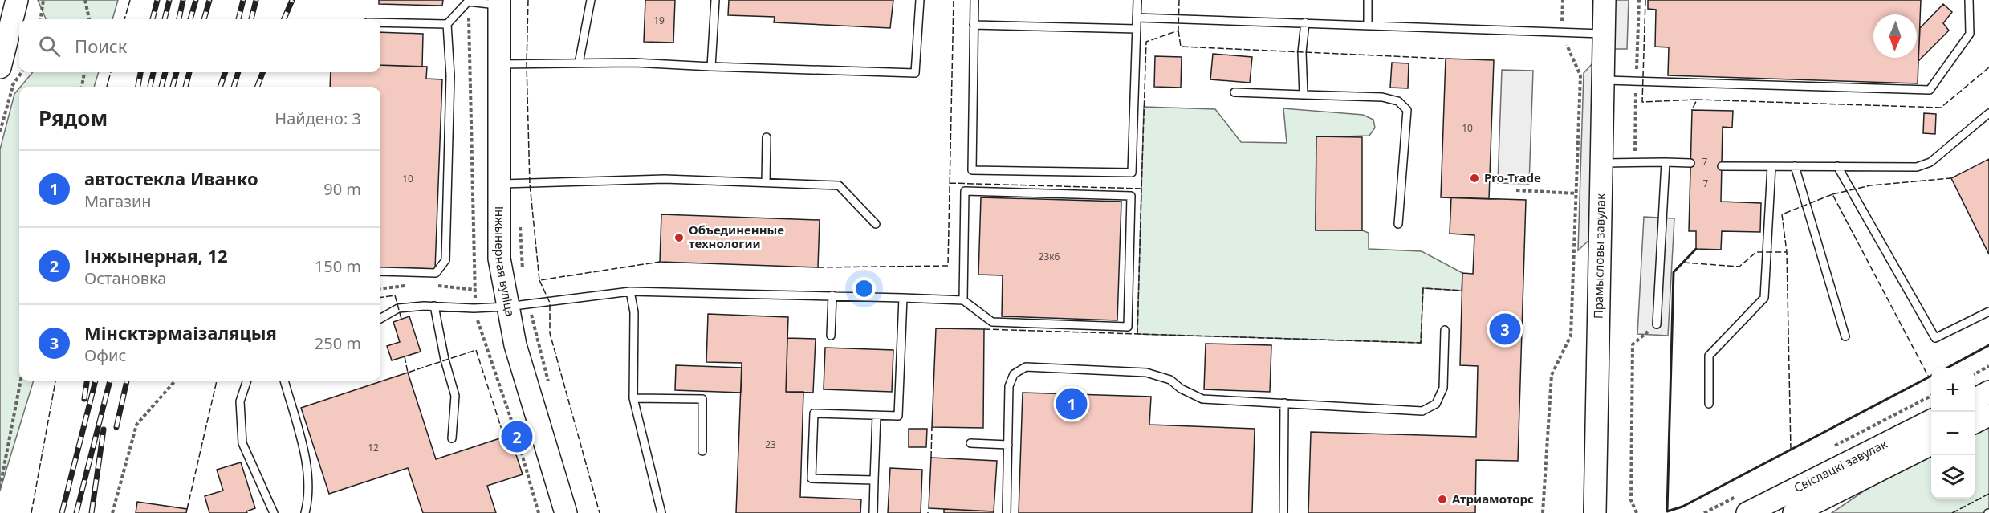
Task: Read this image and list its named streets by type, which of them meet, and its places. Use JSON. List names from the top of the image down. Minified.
{"streets":{"street":["Прамысловы завулак","Інжынерная вуліца","Свіслацкі завулак"]},"places":["Pro-Trade","Объединенные технологии","Атриамоторс"],"house_numbers":["19","10","7","10","7","23к6","23","12"],"north":"bottom","page":{"search":"Поиск","heading":["Рядом","Найдено: 3"],"list":[{"mark":"1","name":"автостекла Иванко","note":"Магазин","value":"90 m"},{"mark":"2","name":"Інжынерная, 12","note":"Остановка","value":"150 m"},{"mark":"3","name":"Мінсктэрмаізаляцыя","note":"Офис","value":"250 m"}],"pins":["3","1","2"],"map_buttons":["+","−"]}}
